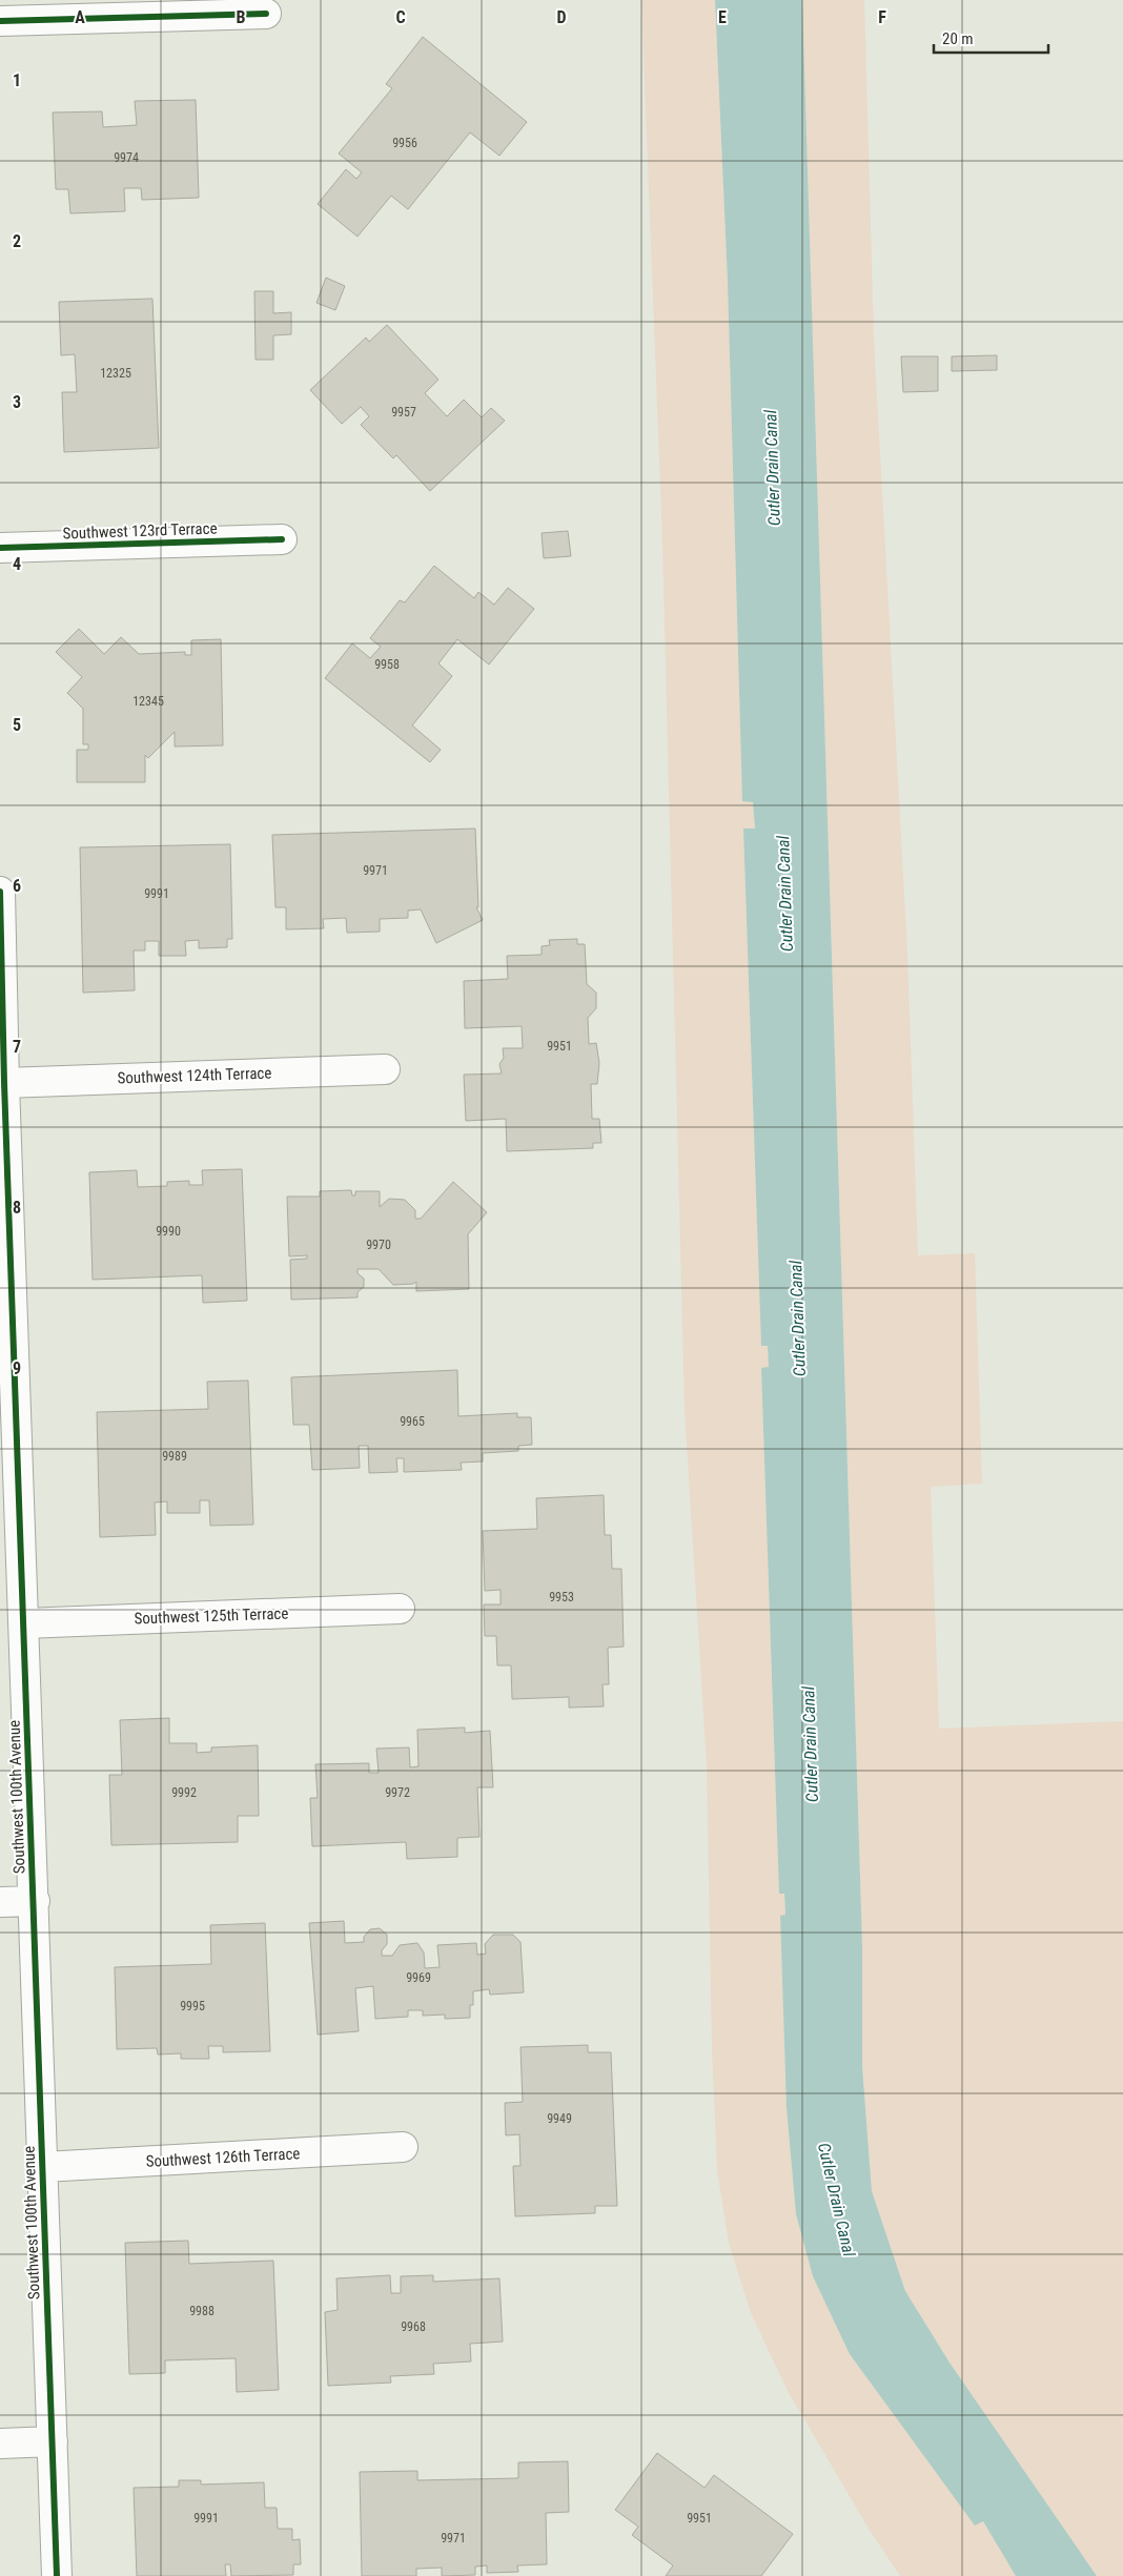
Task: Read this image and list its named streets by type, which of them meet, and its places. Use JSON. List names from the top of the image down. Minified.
{"streets":{"street":["Southwest 123rd Terrace","Southwest 124th Terrace","Southwest 125th Terrace","Southwest 100th Avenue","Southwest 126th Terrace"]},"crossings":[["Southwest 124th Terrace","Southwest 100th Avenue"],["Southwest 125th Terrace","Southwest 100th Avenue"],["Southwest 100th Avenue","Southwest 126th Terrace"]],"water":["Cutler Drain Canal"],"house_numbers":["9956","9974","12325","9957","9958","12345","9971","9991","9951","9990","9970","9965","9989","9953","9992","9972","9969","9995","9949","9988","9968","9991","9951","9971"],"scale_bar":"20 m","grid":{"columns":["A","B","C","D","E","F"],"rows":["1","2","3","4","5","6","7","8","9"]}}
